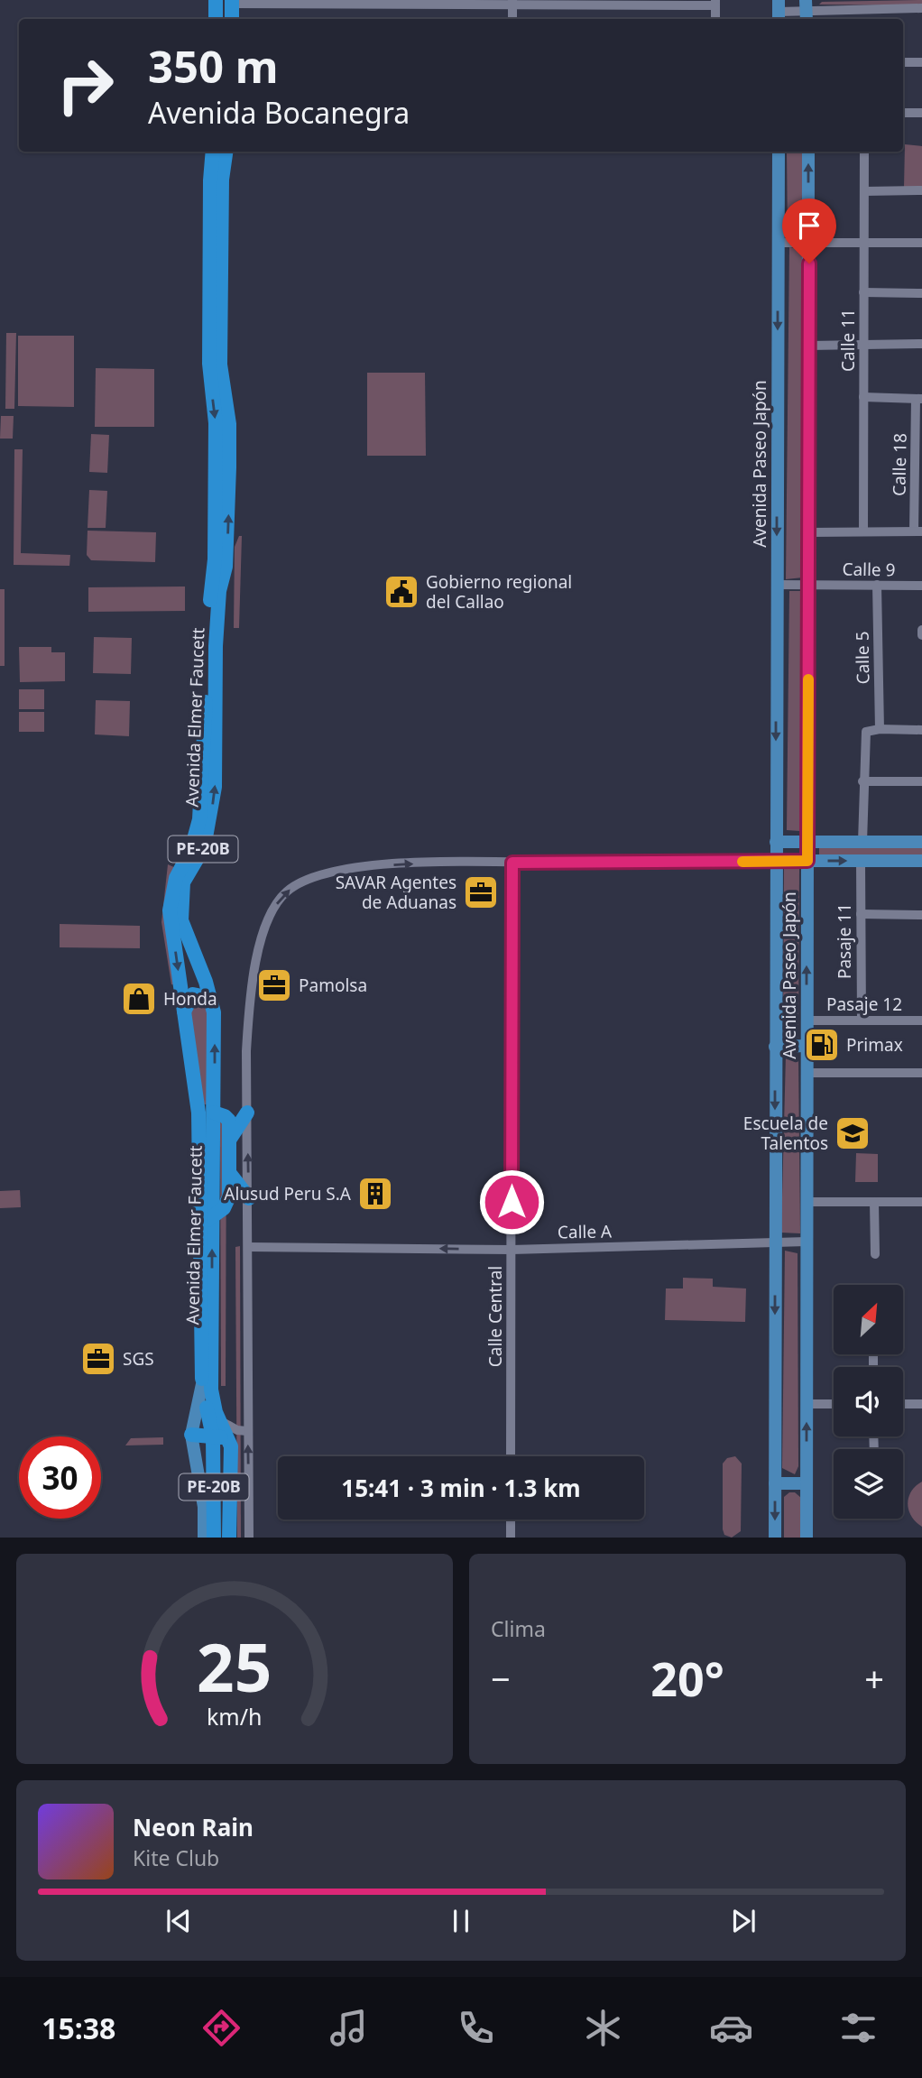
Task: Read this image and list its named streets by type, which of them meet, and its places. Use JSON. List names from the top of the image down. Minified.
{"streets":{"highway":["Avenida Elmer Faucett","PE-20B"],"main road":["Avenida Paseo Japón"],"street":["Calle 11","Calle 18","Calle 9","Calle 5","Pasaje 11","Pasaje 12","Calle A","Calle Central"]},"crossings":[["Avenida Paseo Japón","Calle 9"],["Avenida Paseo Japón","Pasaje 12"],["Avenida Paseo Japón","Calle A"],["Calle 9","Calle 5"],["Pasaje 11","Pasaje 12"],["Calle A","Calle Central"]],"one_way":["Calle A"],"places":{"public building":["Gobierno regional del Callao"],"office":["SAVAR Agentes de Aduanas","Pamolsa","SGS"],"shop":["Honda"],"fuel station":["Primax"],"school or university":["Escuela de Talentos"],"building":["Alusud Peru S.A"]},"north":"top right","page":{"turn":["350 m","Avenida Bocanegra"],"limit":"30","trip":"15:41 · 3 min · 1.3 km","tile":"Clima","heat":["−","20°","+"],"song":["Neon Rain","Kite Club"],"tabs":"15:38","gauge":["25","km/h"]}}
